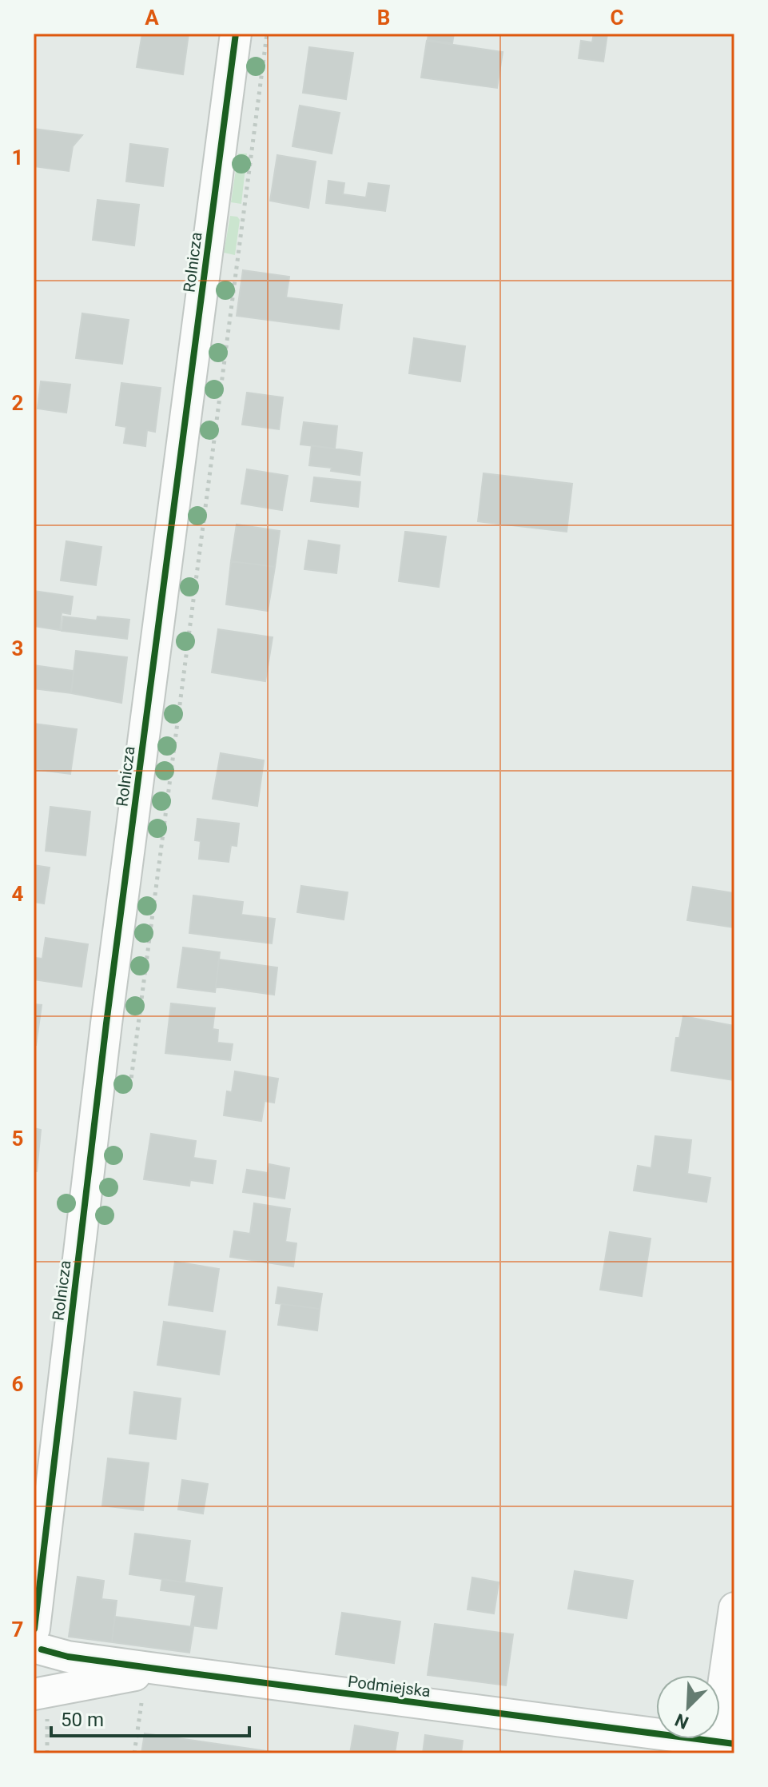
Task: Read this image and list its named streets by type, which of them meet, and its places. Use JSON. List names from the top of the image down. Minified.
{"streets":{"street":["Rolnicza","Podmiejska"]},"crossings":[["Rolnicza","Podmiejska"]],"scale_bar":"50 m","north":"bottom left","grid":{"columns":["A","B","C"],"rows":["1","2","3","4","5","6","7"]}}
